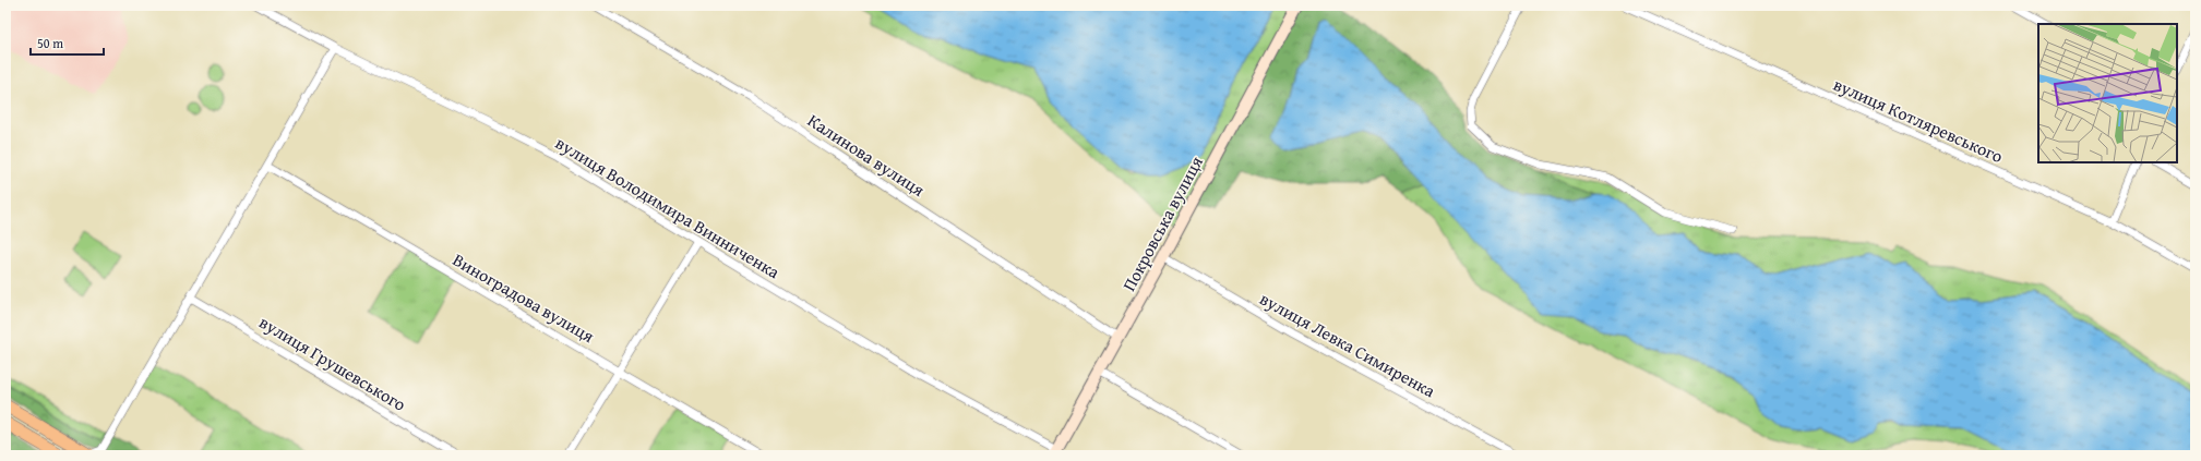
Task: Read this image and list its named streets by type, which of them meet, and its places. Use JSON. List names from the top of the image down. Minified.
{"streets":{"street":["вулиця Котляревського","Калинова вулиця","вулиця Володимира Винниченка","Покровська вулиця","Виноградова вулиця","вулиця Левка Симиренка","вулиця Грушевського"]},"crossings":[["Калинова вулиця","Покровська вулиця"],["вулиця Володимира Винниченка","Покровська вулиця"],["Покровська вулиця","вулиця Левка Симиренка"]],"scale_bar":"50 m"}
